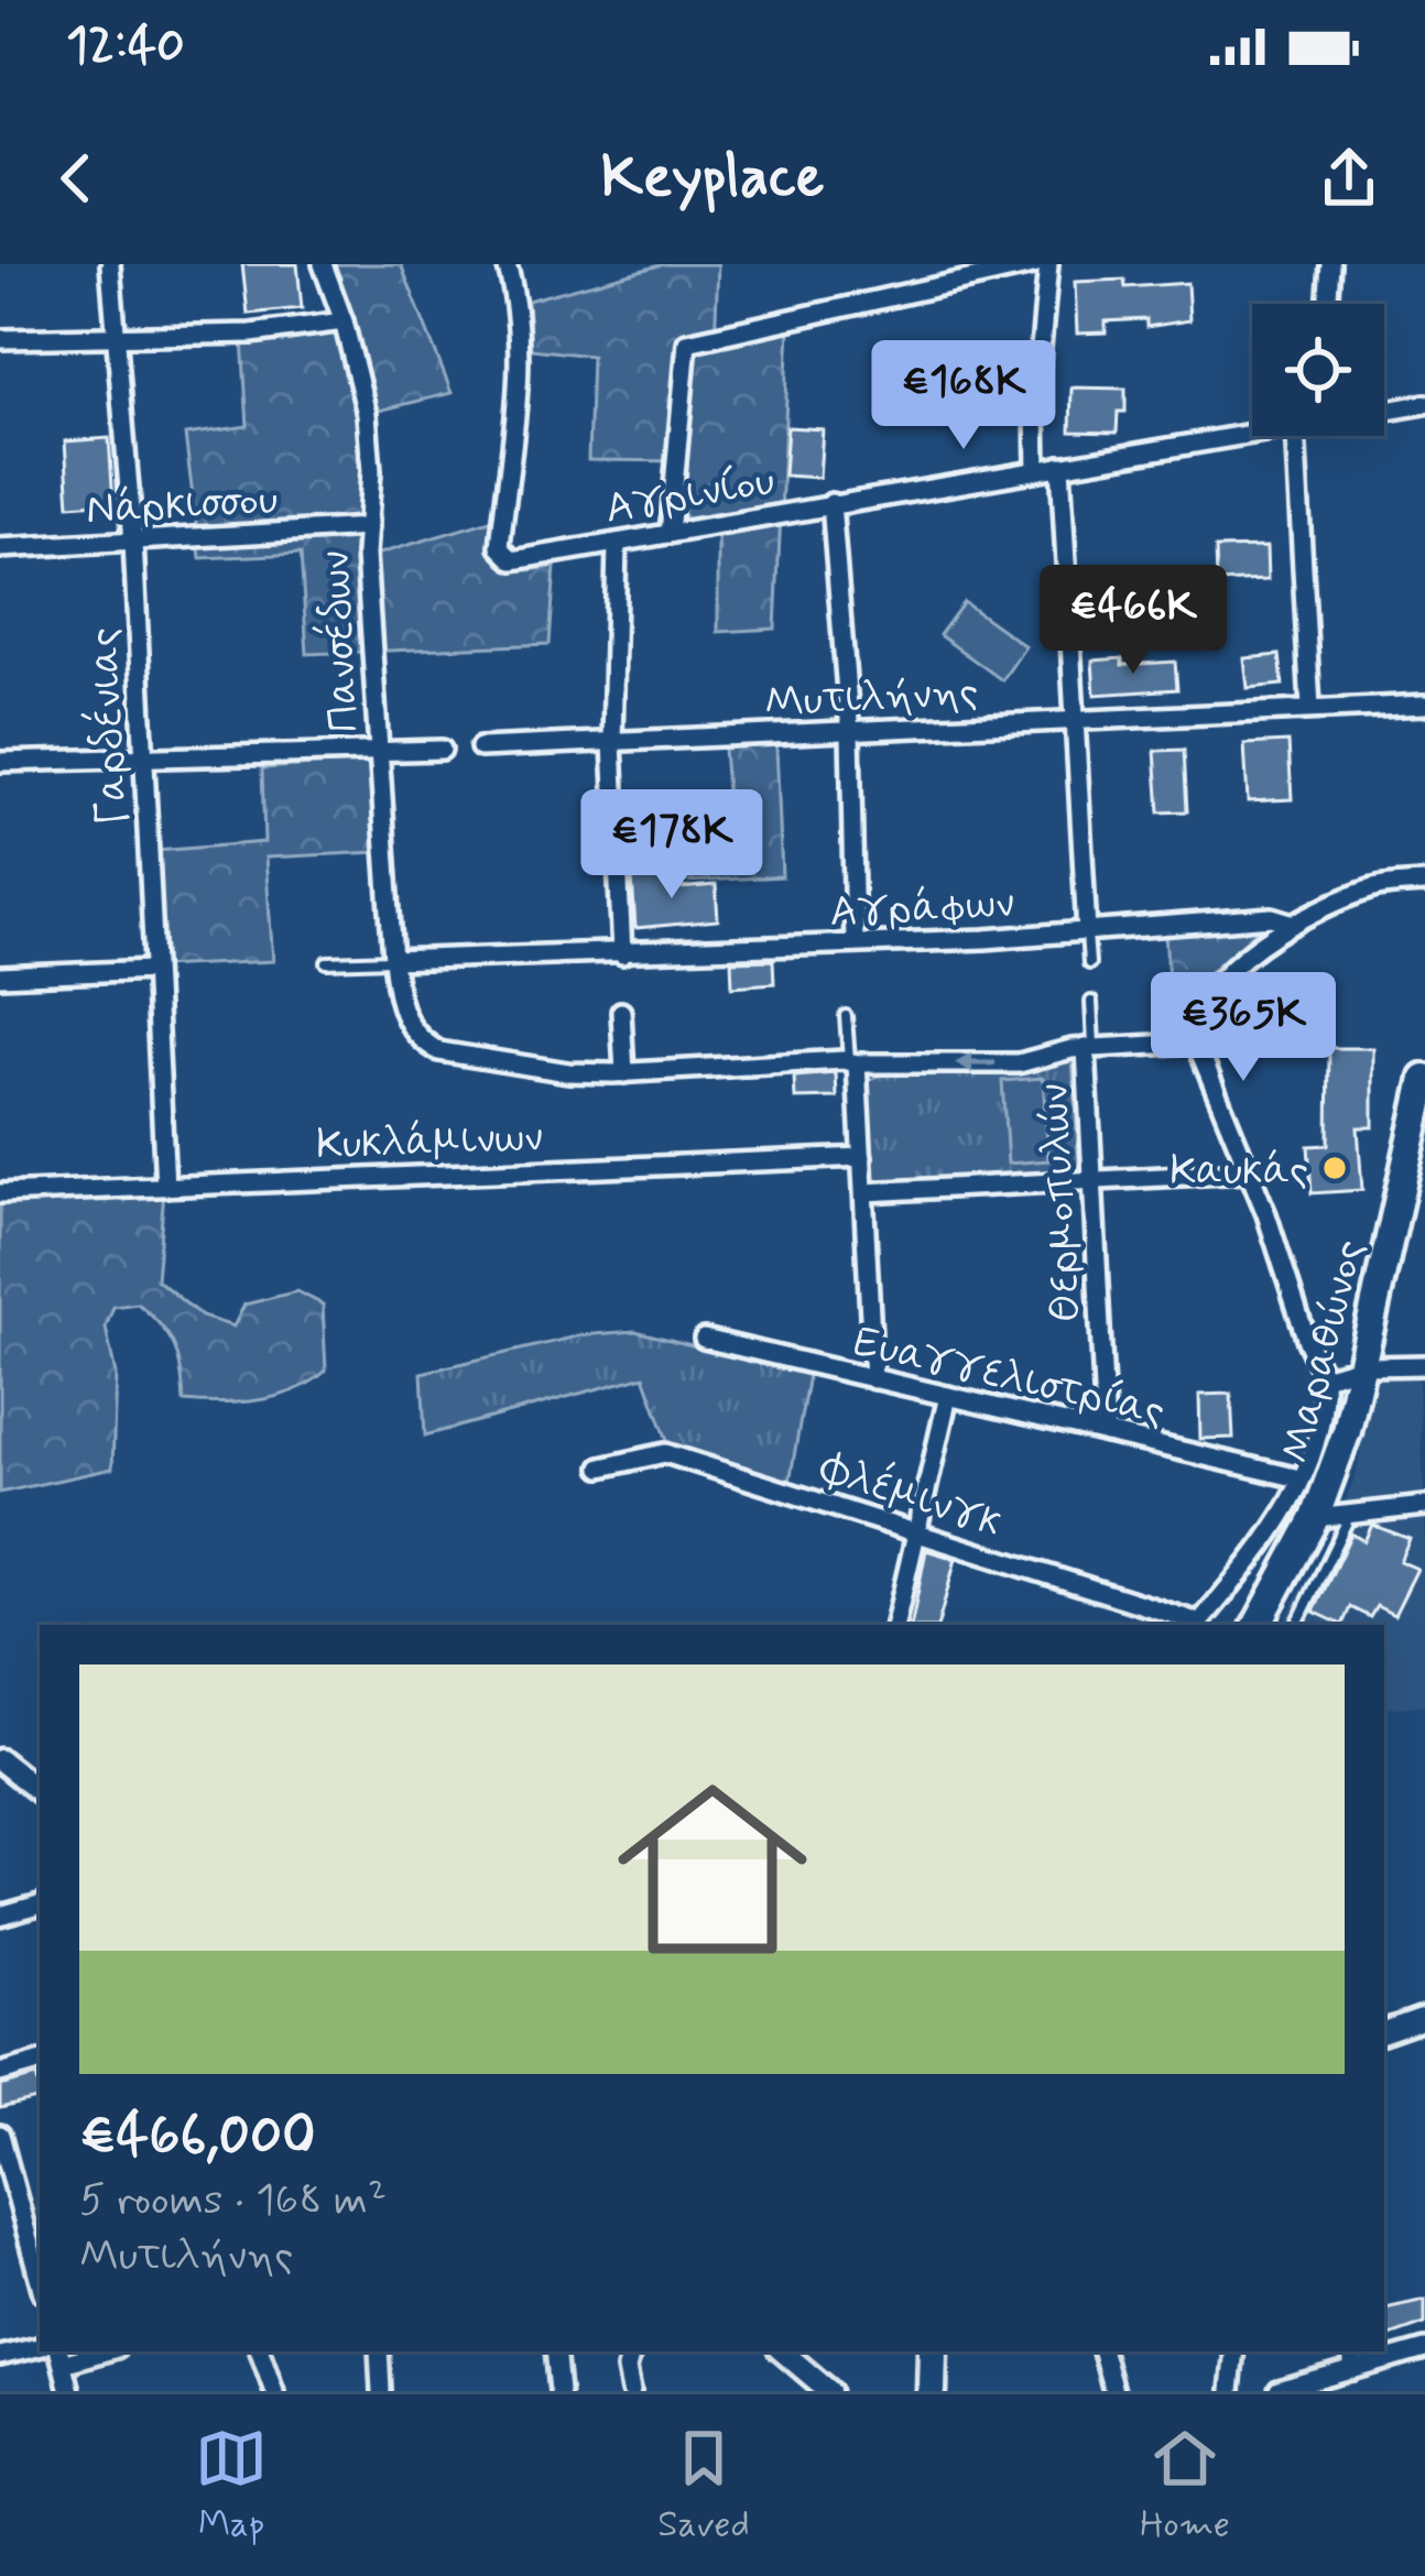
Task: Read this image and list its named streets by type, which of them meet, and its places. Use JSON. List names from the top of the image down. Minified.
{"streets":{"main road":["Μαραθώνος"],"street":["Αγρινίου","Νάρκισσου","Πανσέδων","Μυτιλήνης","Γαρδένιας","Αγράφων","Κυκλάμινων","Θερμοπυλών","Ευαγγελιστρίας","Φλέμινγκ"]},"crossings":[["Νάρκισσου","Πανσέδων"],["Νάρκισσου","Γαρδένιας"],["Πανσέδων","Αγράφων"],["Πανσέδων","Θερμοπυλών"],["Γαρδένιας","Κυκλάμινων"],["Θερμοπυλών","Ευαγγελιστρίας"]],"places":["Καυκάς"],"page":{"status":"12:40","header":"Keyplace","price":["€168K","€466K","€178K","€365K"],"list":[{"name":"€466,000","note":"5 rooms · 168 m² · Μυτιλήνης"}],"tabs":["Map","Saved","Home"]}}
